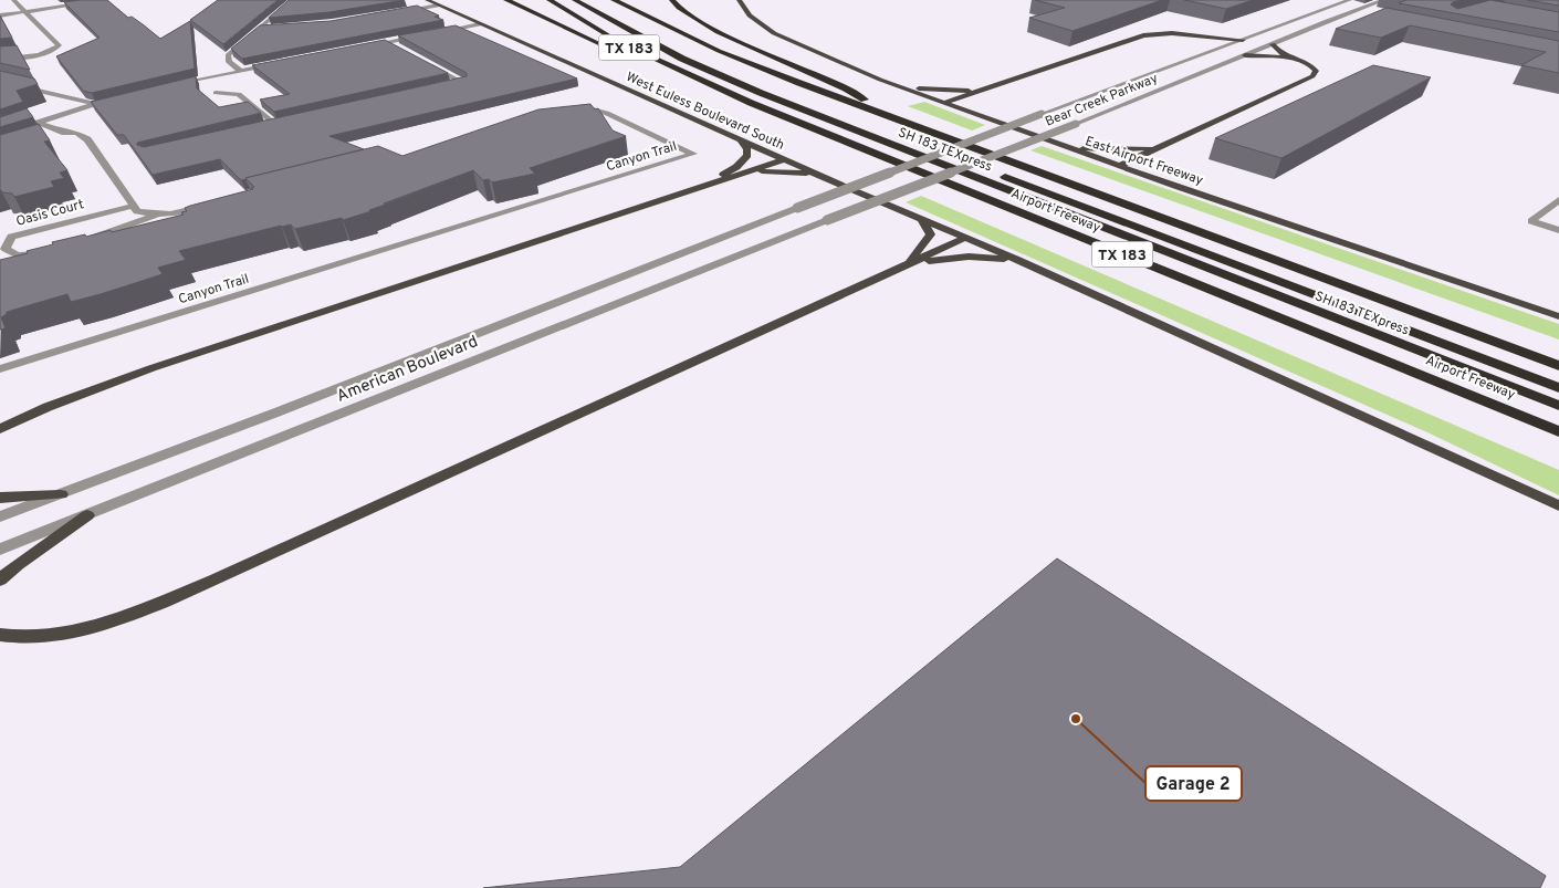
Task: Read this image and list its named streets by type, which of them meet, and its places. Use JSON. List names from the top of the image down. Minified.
{"streets":{"highway":["TX 183","SH 183 TEXpress","Airport Freeway"],"main road":["West Euless Boulevard South","East Airport Freeway"],"street":["Bear Creek Parkway","Canyon Trail","Oasis Court","American Boulevard"]},"crossings":[["Bear Creek Parkway","American Boulevard"]],"places":["Garage 2"]}
